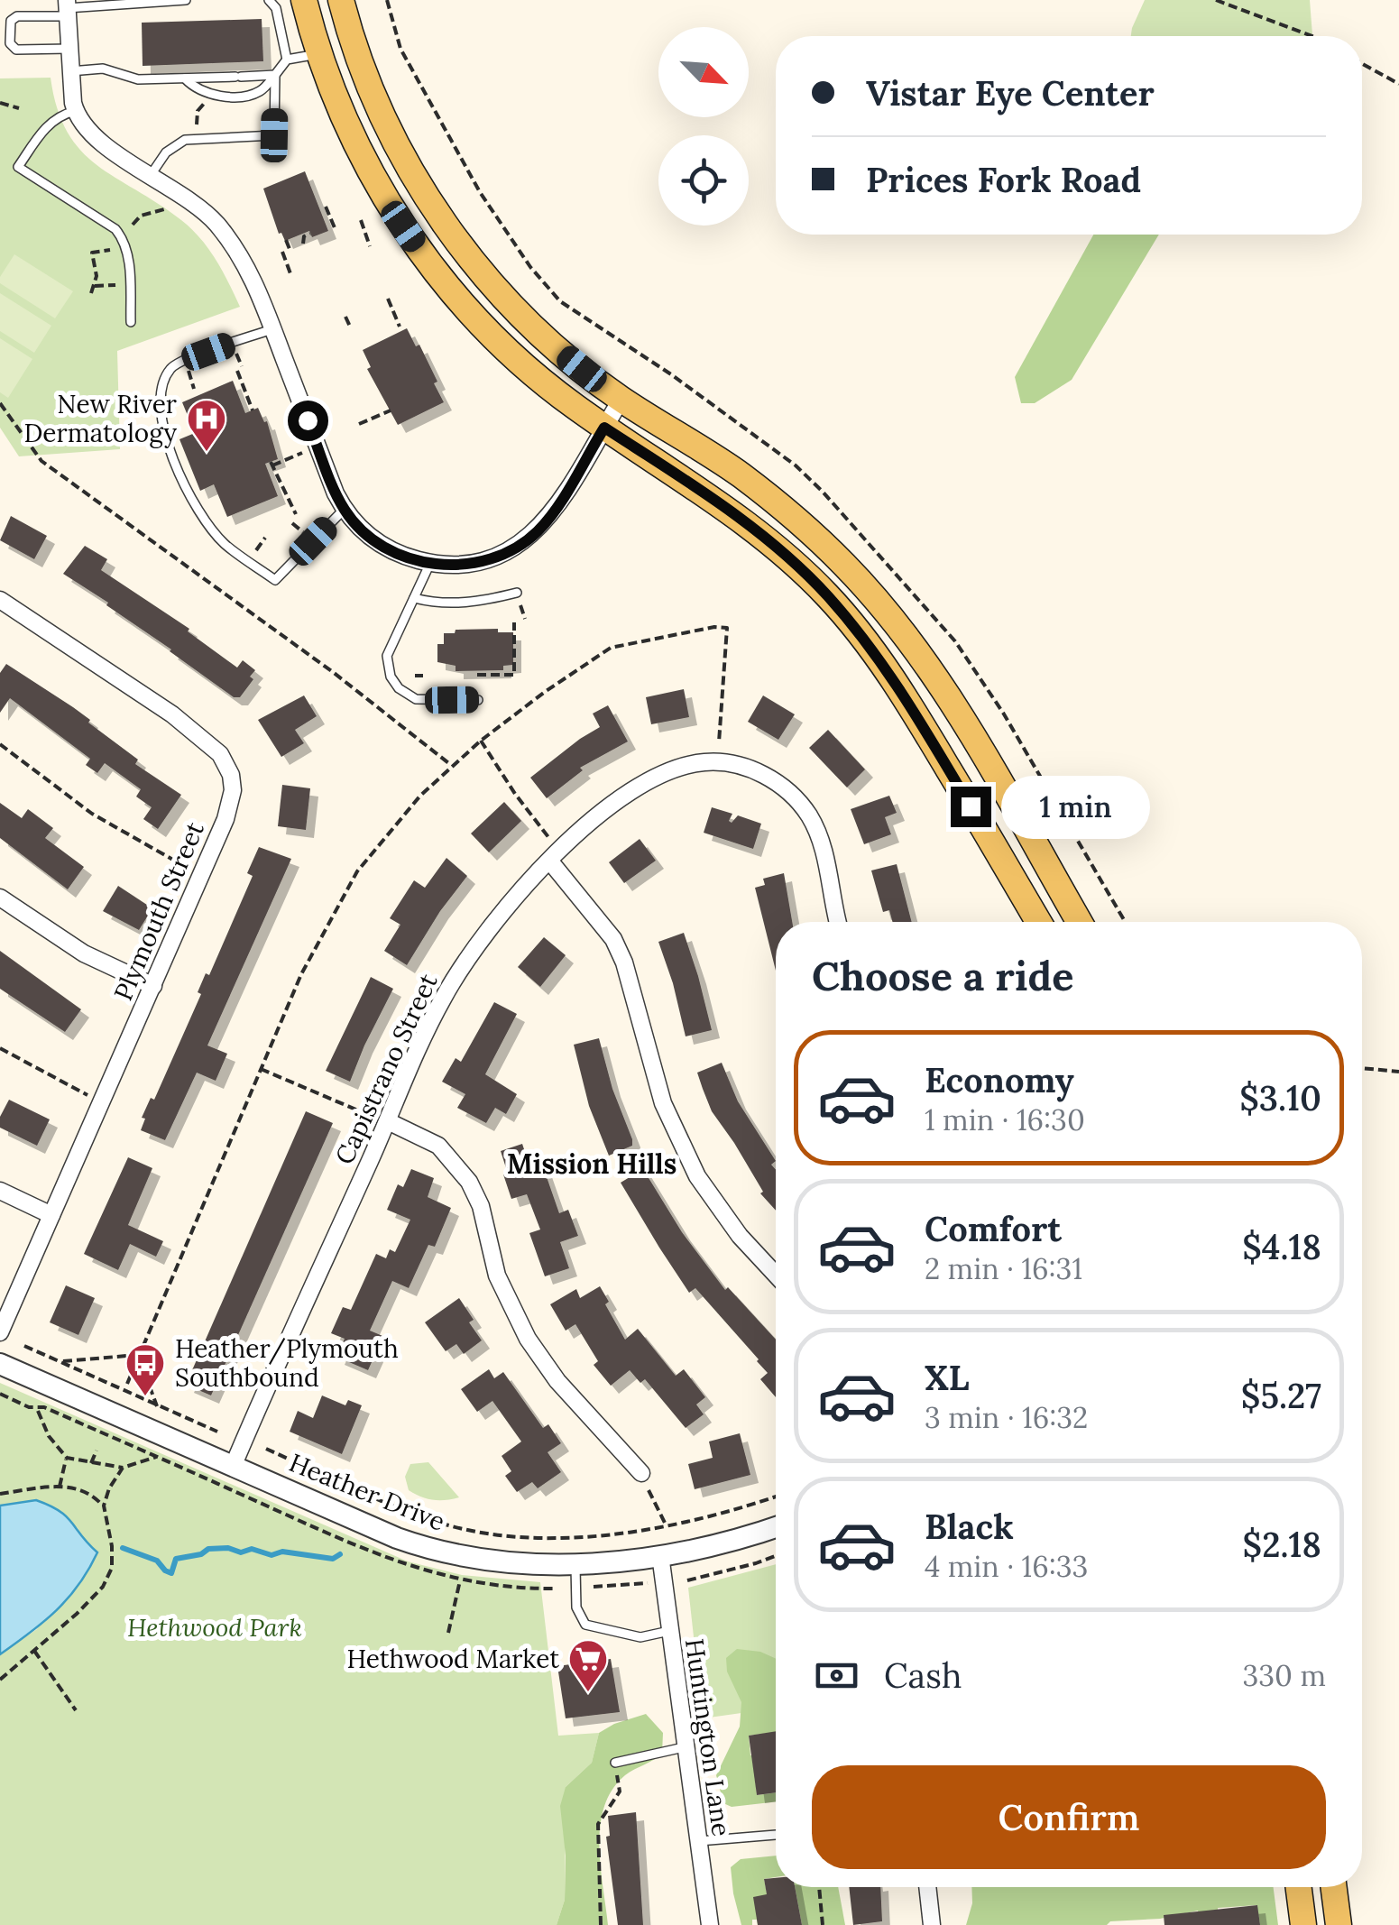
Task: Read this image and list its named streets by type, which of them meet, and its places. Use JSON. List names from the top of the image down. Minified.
{"streets":{"street":["Plymouth Street","Capistrano Street","Heather Drive","Huntington Lane"]},"crossings":[["Capistrano Street","Heather Drive"],["Heather Drive","Huntington Lane"]],"districts":["Mission Hills"],"parks":["Hethwood Park"],"places":{"hospital":["New River Dermatology"],"bus stop":["Heather/Plymouth Southbound"],"supermarket":["Hethwood Market"]},"north":"bottom right","page":{"banner":["Vistar Eye Center","Prices Fork Road"],"bubble":"1 min","heading":"Choose a ride","list":[{"name":"Economy","note":"1 min · 16:30","value":"$3.10"},{"name":"Comfort","note":"2 min · 16:31","value":"$4.18"},{"name":"XL","note":"3 min · 16:32","value":"$5.27"},{"name":"Black","note":"4 min · 16:33","value":"$2.18"}],"pay":["Cash","330 m"],"buttons":"Confirm"}}
